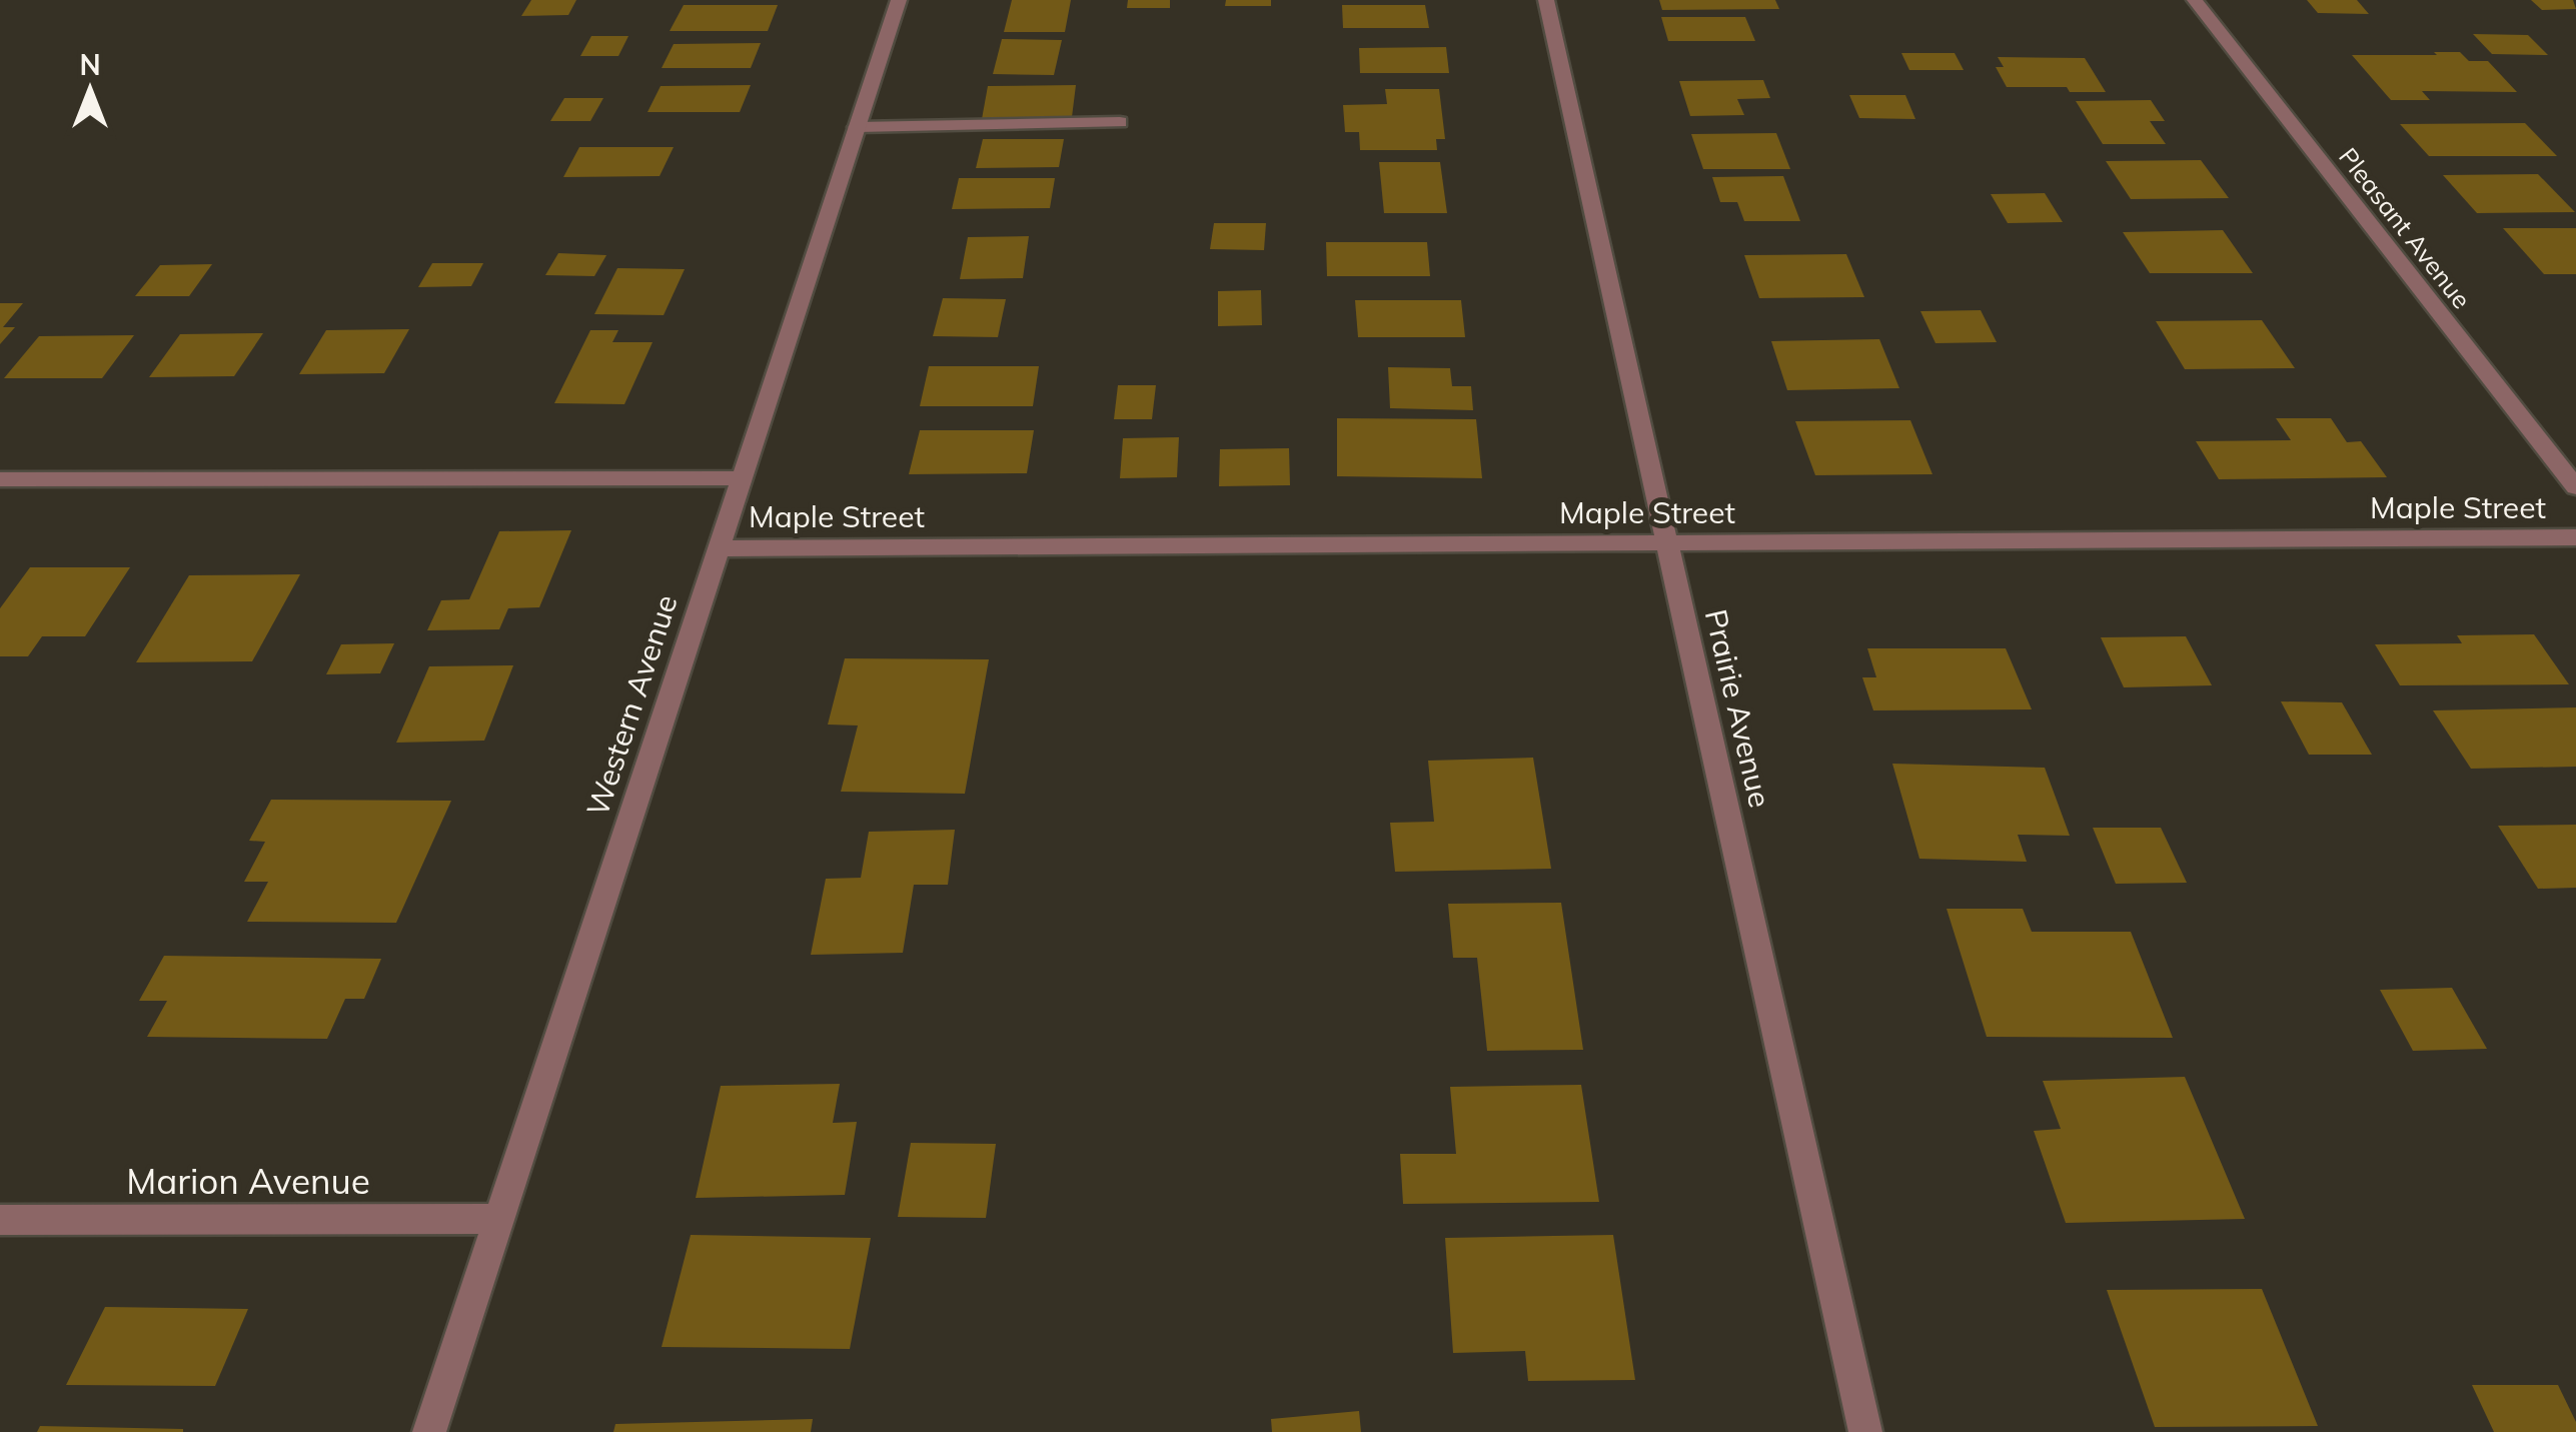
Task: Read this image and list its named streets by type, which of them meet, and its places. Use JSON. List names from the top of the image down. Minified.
{"streets":{"street":["Pleasant Avenue","Maple Street","Western Avenue","Prairie Avenue","Marion Avenue"]},"crossings":[["Maple Street","Western Avenue"],["Maple Street","Prairie Avenue"],["Western Avenue","Marion Avenue"]],"north":"top"}
